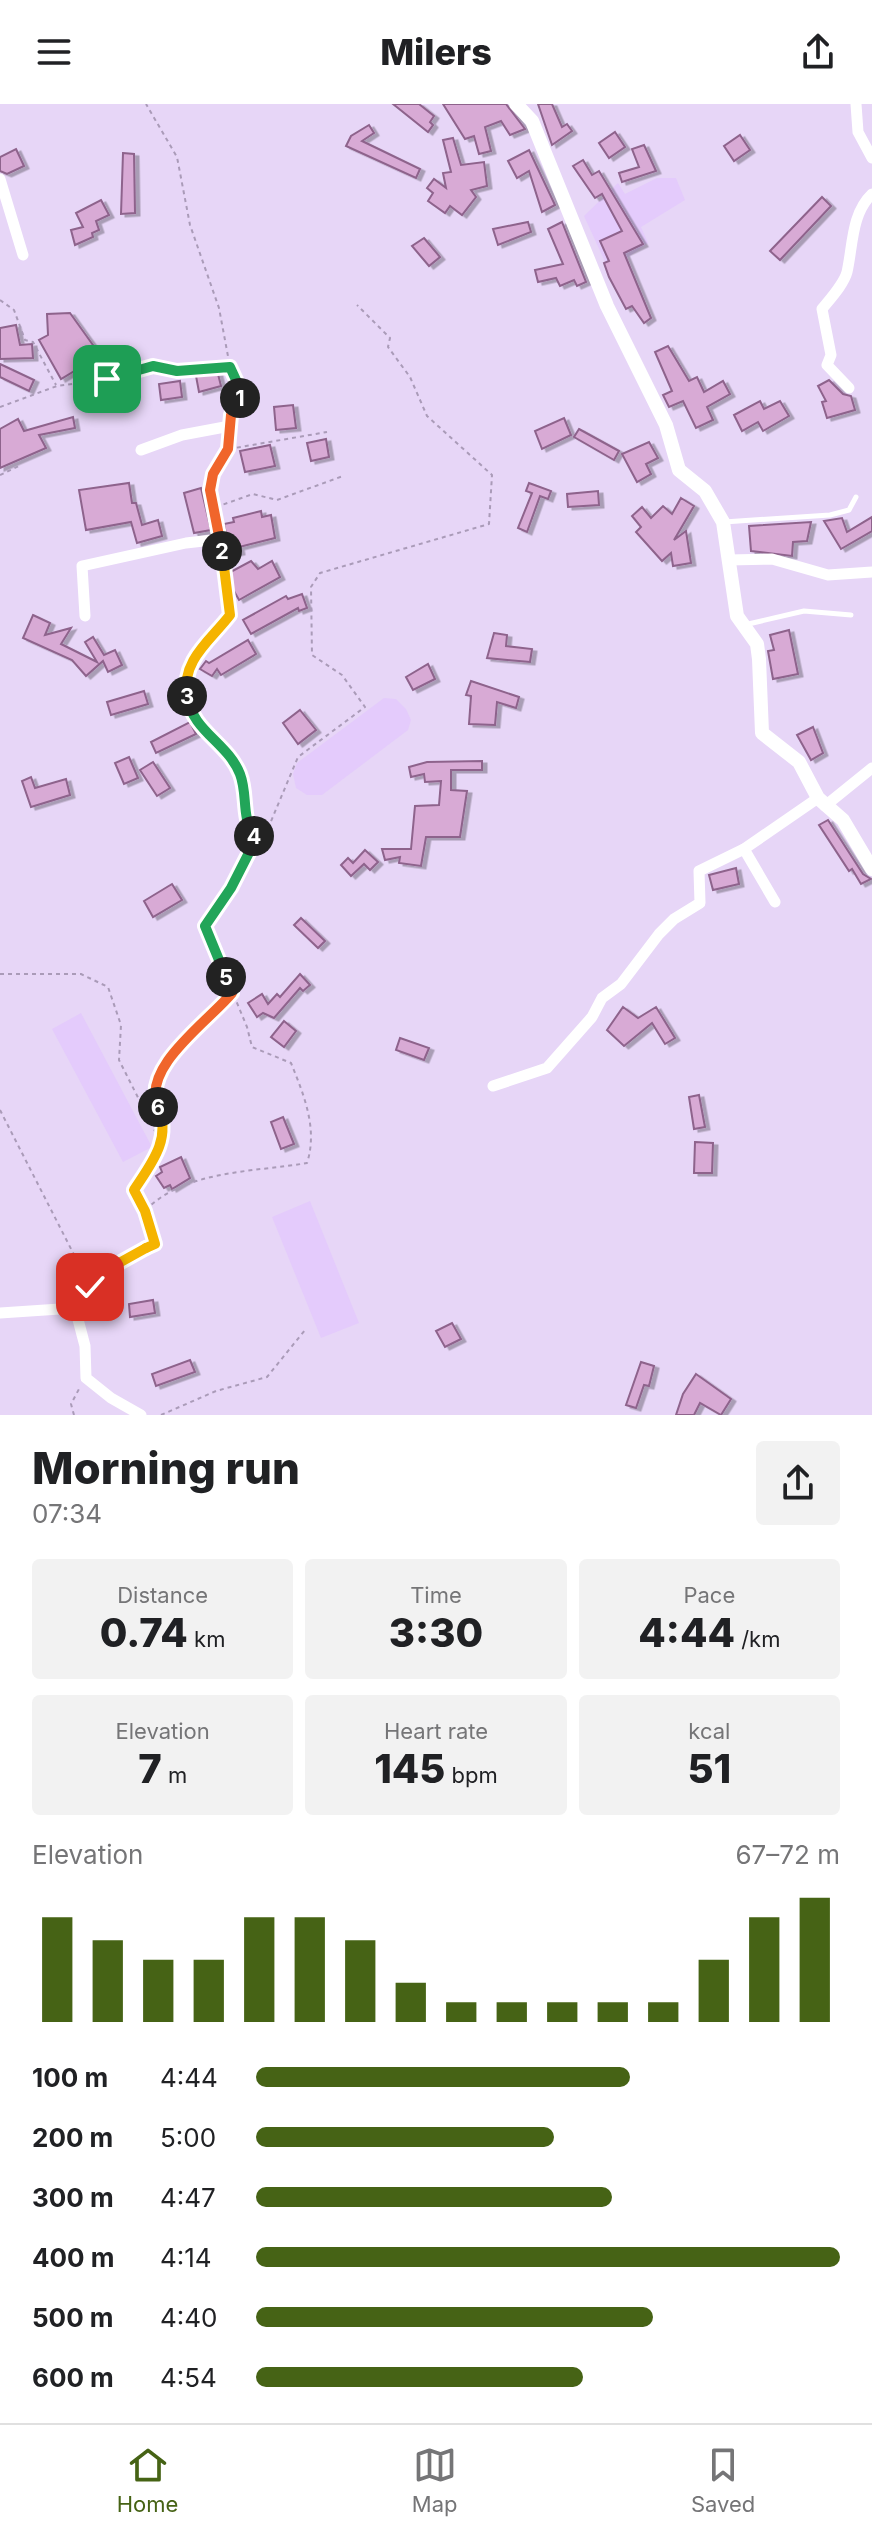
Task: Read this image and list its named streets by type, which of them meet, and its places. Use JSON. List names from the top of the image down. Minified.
{"page":{"header":"Milers","pins":["1","2","3","4","5","6"],"heading":["Morning run","07:34"],"stats":[["Distance","0.74 km"],["Time","3:30"],["Pace","4:44 /km"],["Elevation","7 m"],["Heart rate","145 bpm"],["kcal","51"]],"chart":["Elevation","67–72 m"],"list":[{"name":"100 m","note":"4:44"},{"name":"200 m","note":"5:00"},{"name":"300 m","note":"4:47"},{"name":"400 m","note":"4:14"},{"name":"500 m","note":"4:40"},{"name":"600 m","note":"4:54"}],"tabs":["Home","Map","Saved"]}}
